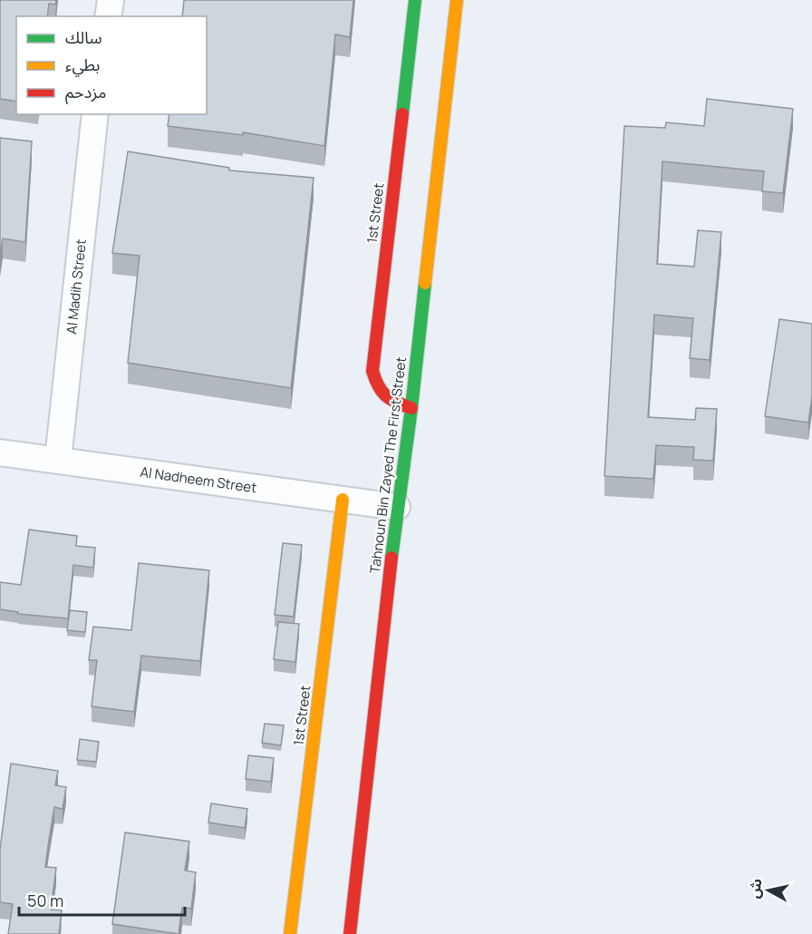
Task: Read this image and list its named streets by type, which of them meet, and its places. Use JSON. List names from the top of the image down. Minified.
{"streets":{"street":["1st Street","Al Madih Street","Tahnoun Bin Zayed The First Street","Al Nadheem Street"]},"crossings":[["1st Street","Tahnoun Bin Zayed The First Street"],["1st Street","Al Nadheem Street"],["Al Madih Street","Al Nadheem Street"],["Tahnoun Bin Zayed The First Street","Al Nadheem Street"]],"legend":["سالك","بطيء","مزدحم"],"scale_bar":"50 m","north":"left"}
